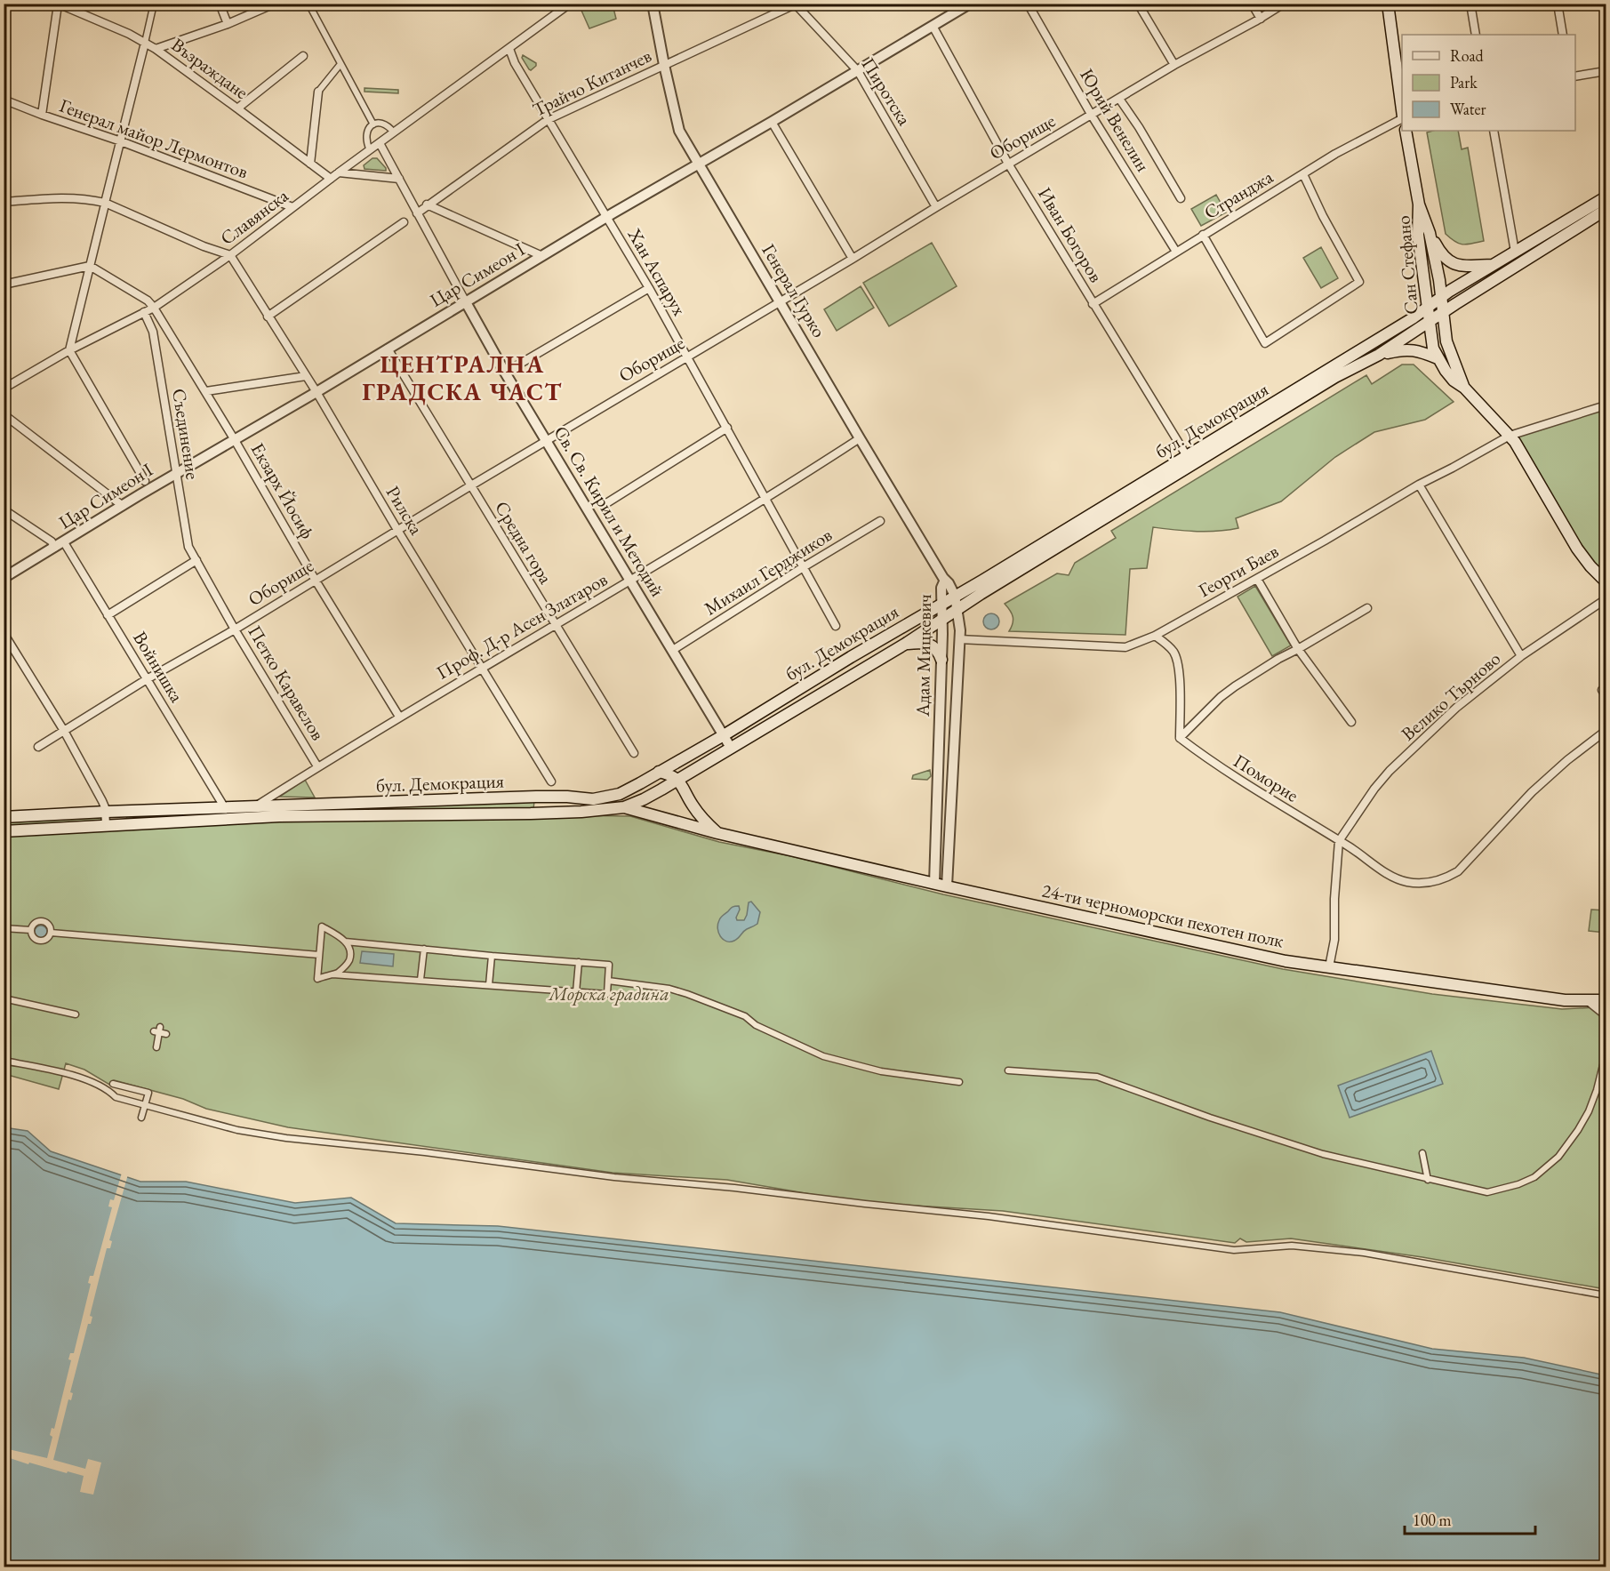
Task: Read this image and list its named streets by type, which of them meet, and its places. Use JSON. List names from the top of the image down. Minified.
{"streets":{"main road":["Сан Стефано","бул. Демокрация","24-ти черноморски пехотен полк"],"street":["Възраждане","Трайчо Китанчев","Пиротска","Юрий Венелин","Оборище","Генерал майор Лермонтов","Странджа","Славянска","Иван Богоров","Хан Аспарух","Цар Симеон I","Генерал Гурко","Съединение","Екзарх Йосиф","Рилска","Св. Св. Кирил и Методий","Средна гора","Георги Баев","Михаил Герджиков","Проф. Д-р Асен Златаров","Адам Мицкевич","Войнишка","Петко Каравелов","Велико Търново","Поморие"]},"crossings":[["Възраждане","Славянска"],["Трайчо Китанчев","Пиротска"],["Трайчо Китанчев","Хан Аспарух"],["Трайчо Китанчев","Генерал Гурко"],["Трайчо Китанчев","Св. Св. Кирил и Методий"],["Пиротска","Оборище"],["Пиротска","Цар Симеон I"],["Юрий Венелин","Оборище"],["Юрий Венелин","Странджа"],["Оборище","Иван Богоров"],["Оборище","Хан Аспарух"],["Оборище","Генерал Гурко"],["Оборище","Екзарх Йосиф"],["Оборище","Рилска"],["Оборище","Св. Св. Кирил и Методий"],["Оборище","Средна гора"],["Оборище","Войнишка"],["Оборище","Петко Каравелов"],["Генерал майор Лермонтов","Славянска"],["Странджа","Иван Богоров"],["Славянска","Хан Аспарух"],["Славянска","Съединение"],["Славянска","Екзарх Йосиф"],["Славянска","Рилска"],["Славянска","Св. Св. Кирил и Методий"],["Иван Богоров","Цар Симеон I"],["Иван Богоров","бул. Демокрация"],["Сан Стефано","бул. Демокрация"],["Хан Аспарух","Цар Симеон I"],["Хан Аспарух","Михаил Герджиков"],["Хан Аспарух","Проф. Д-р Асен Златаров"],["Цар Симеон I","Генерал Гурко"],["Цар Симеон I","Съединение"],["Цар Симеон I","Екзарх Йосиф"],["Цар Симеон I","Рилска"],["Цар Симеон I","Св. Св. Кирил и Методий"],["Цар Симеон I","Средна гора"],["Цар Симеон I","Войнишка"],["Генерал Гурко","Проф. Д-р Асен Златаров"],["Генерал Гурко","Адам Мицкевич"],["бул. Демокрация","Св. Св. Кирил и Методий"],["бул. Демокрация","Проф. Д-р Асен Златаров"],["бул. Демокрация","Адам Мицкевич"],["бул. Демокрация","Войнишка"],["бул. Демокрация","24-ти черноморски пехотен полк"],["Съединение","Петко Каравелов"],["Екзарх Йосиф","Проф. Д-р Асен Златаров"],["Рилска","Проф. Д-р Асен Златаров"],["Св. Св. Кирил и Методий","Михаил Герджиков"],["Св. Св. Кирил и Методий","Проф. Д-р Асен Златаров"],["Средна гора","Проф. Д-р Асен Златаров"],["Георги Баев","Адам Мицкевич"],["Проф. Д-р Асен Златаров","Петко Каравелов"],["Адам Мицкевич","24-ти черноморски пехотен полк"],["Велико Търново","Поморие"]],"districts":["ЦЕНТРАЛНА ГРАДСКА ЧАСТ"],"parks":["Морска градина"],"legend":["Road","Park","Water"],"scale_bar":"100 m"}
